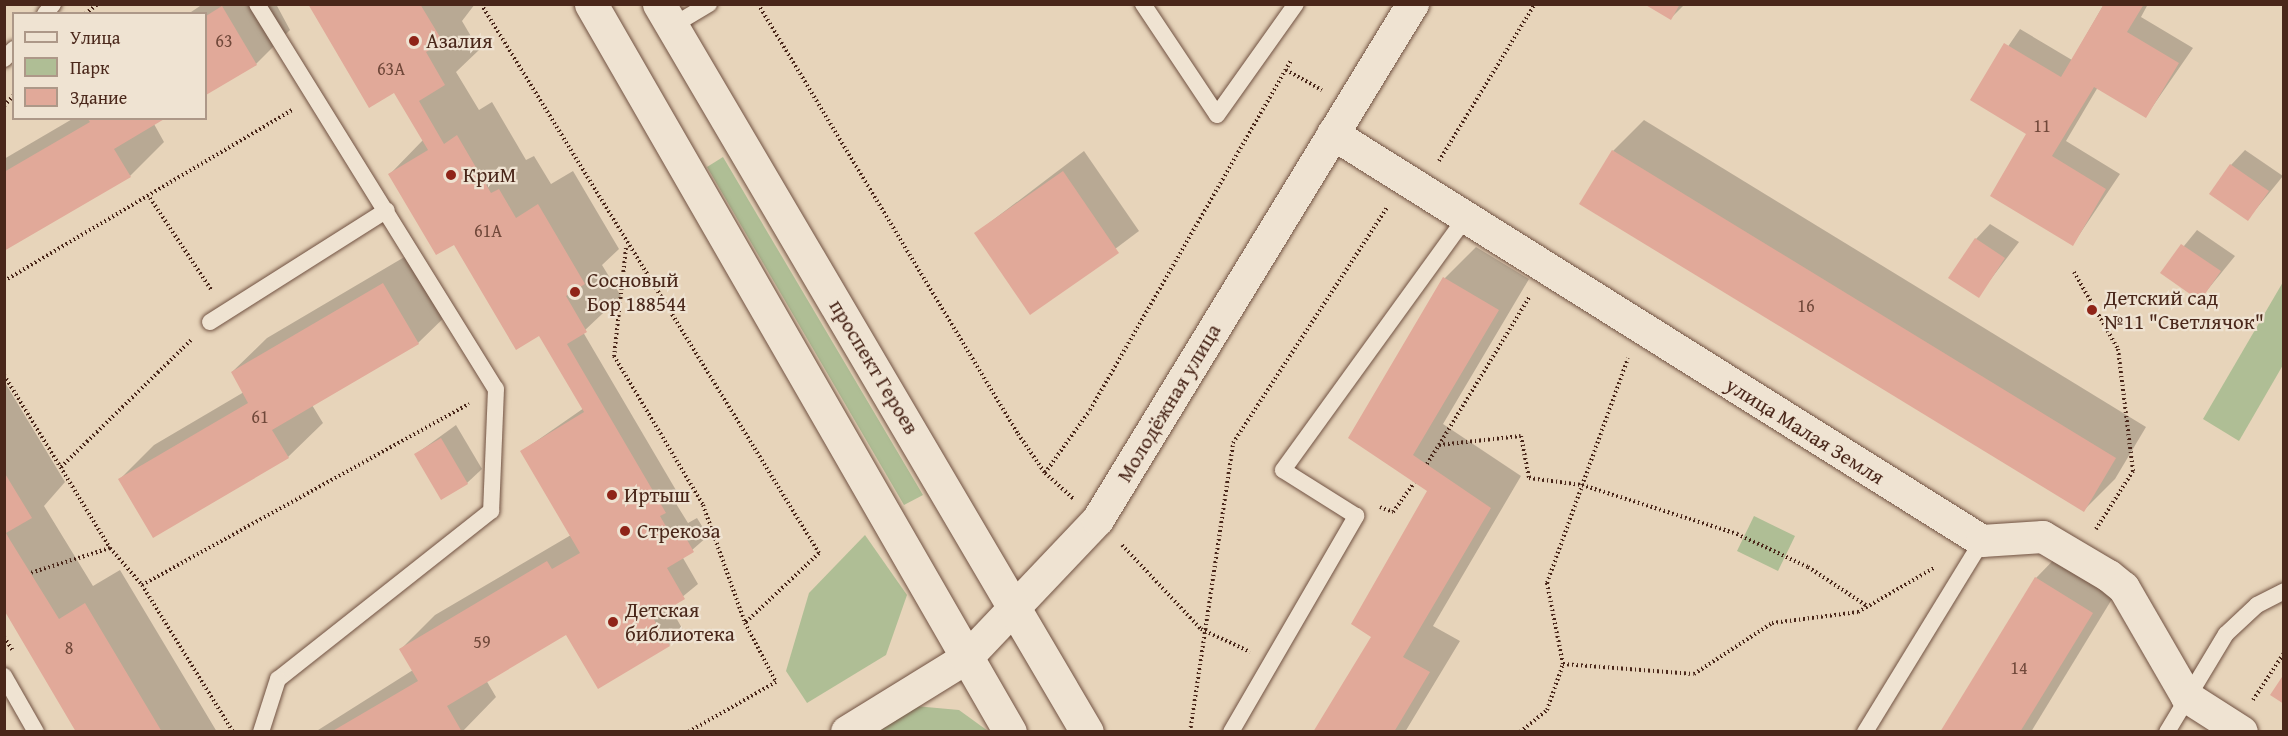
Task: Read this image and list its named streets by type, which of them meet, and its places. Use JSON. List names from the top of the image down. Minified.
{"streets":{"main road":["проспект Героев"],"street":["Молодёжная улица","улица Малая Земля"]},"crossings":[["проспект Героев","Молодёжная улица"],["Молодёжная улица","улица Малая Земля"]],"places":["Азалия","КриМ","Сосновый Бор 188544","Детский сад №11 \"Светлячок\"","Иртыш","Стрекоза","Детская библиотека"],"house_numbers":["63","63А","11","61А","16","61","59","8","14"],"legend":["Улица","Парк","Здание"]}
